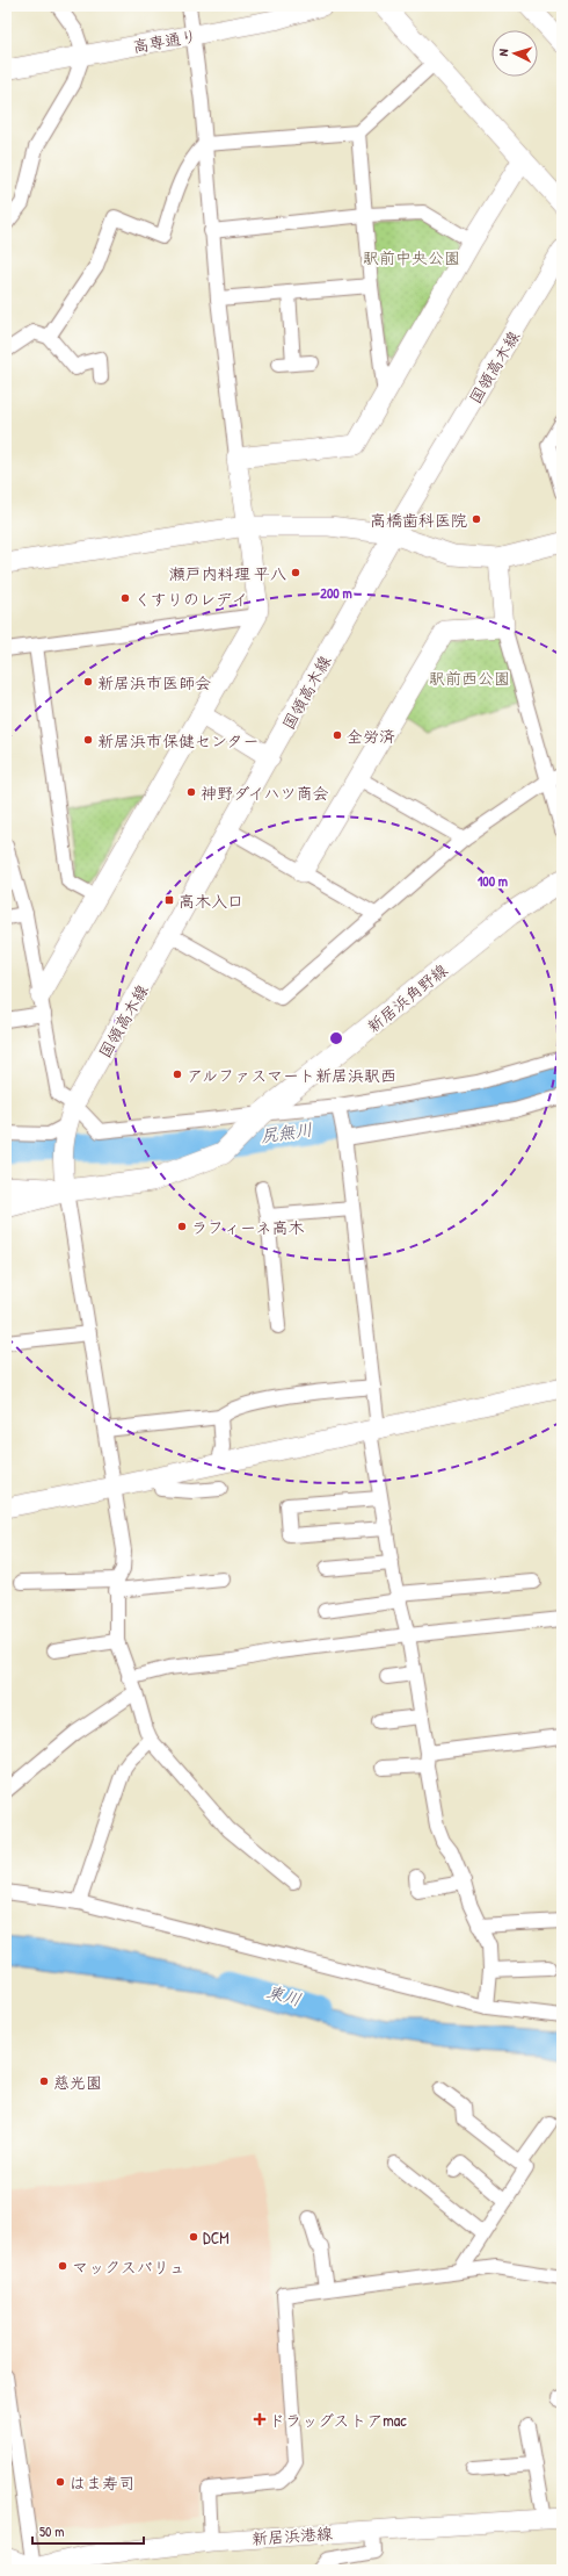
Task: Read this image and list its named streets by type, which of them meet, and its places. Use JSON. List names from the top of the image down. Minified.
{"streets":{"main road":["新居浜角野線"],"street":["高専通り","国領高木線","新居浜港線"]},"crossings":[["国領高木線","新居浜角野線"]],"water":["尻無川","東川"],"parks":["駅前中央公園","駅前西公園"],"places":{"other":["高橋歯科医院","瀬戸内料理 平八","くすりのレデイ","新居浜市医師会","全労済","新居浜市保健センター","神野ダイハツ商会","アルファスマート新居浜駅西","ラフィーネ高木","慈光園","DCM","マックスバリュ","はま寿司"],"transit":["高木入口"],"health":["ドラッグストアmac"]},"scale_bar":"50 m","north":"left","rings":["200 m","100 m"]}
